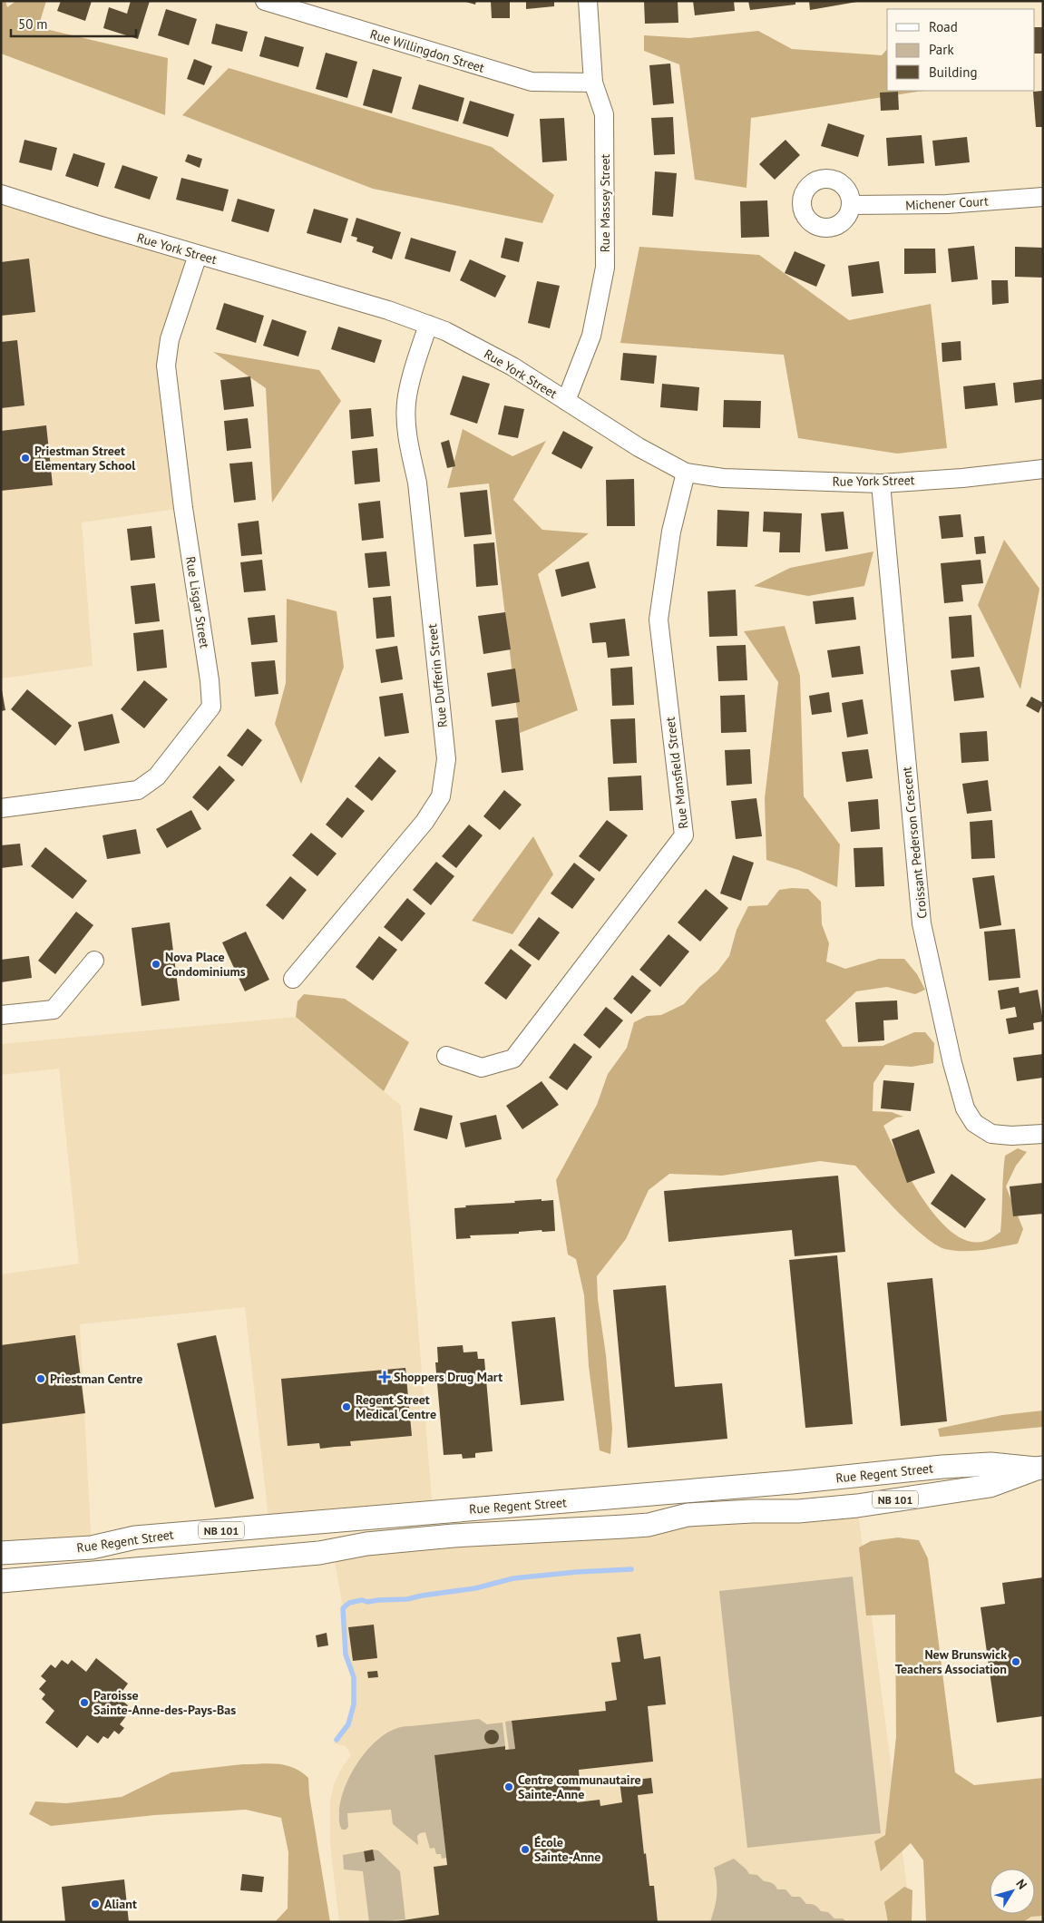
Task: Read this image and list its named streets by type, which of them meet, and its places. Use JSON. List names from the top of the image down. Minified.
{"streets":{"main road":["Rue Regent Street","NB 101"],"street":["Rue Willingdon Street","Rue Massey Street","Michener Court","Rue York Street","Rue Lisgar Street","Rue Dufferin Street","Rue Mansfield Street","Croissant Pederson Crescent"]},"crossings":[["Rue Willingdon Street","Rue Massey Street"],["Rue Massey Street","Rue York Street"],["Rue York Street","Rue Lisgar Street"],["Rue York Street","Rue Dufferin Street"],["Rue York Street","Rue Mansfield Street"],["Rue York Street","Croissant Pederson Crescent"]],"places":{"other":["Priestman Street Elementary School","Nova Place Condominiums","Priestman Centre","Regent Street Medical Centre","New Brunswick Teachers Association","Paroisse Sainte-Anne-des-Pays-Bas","Centre communautaire Sainte-Anne","École Sainte-Anne","Aliant"],"health":["Shoppers Drug Mart"]},"legend":["Road","Park","Building"],"scale_bar":"50 m","north":"top right"}
